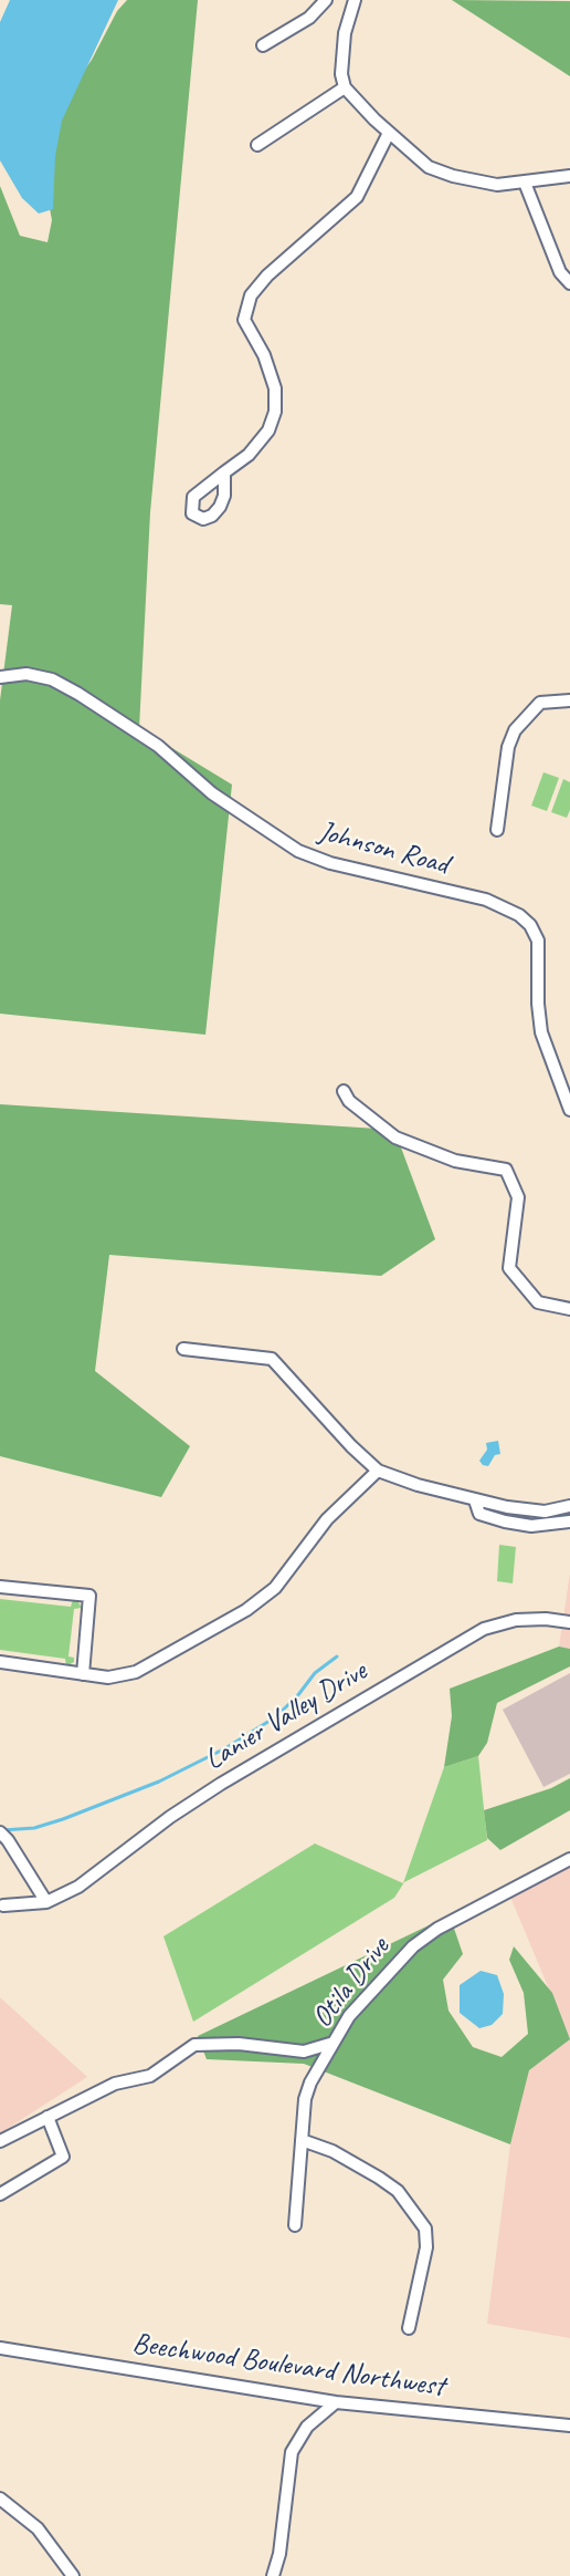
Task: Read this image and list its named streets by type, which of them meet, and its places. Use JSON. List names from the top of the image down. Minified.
{"streets":{"street":["Johnson Road","Lanier Valley Drive","Otila Drive","Beechwood Boulevard Northwest"]}}
